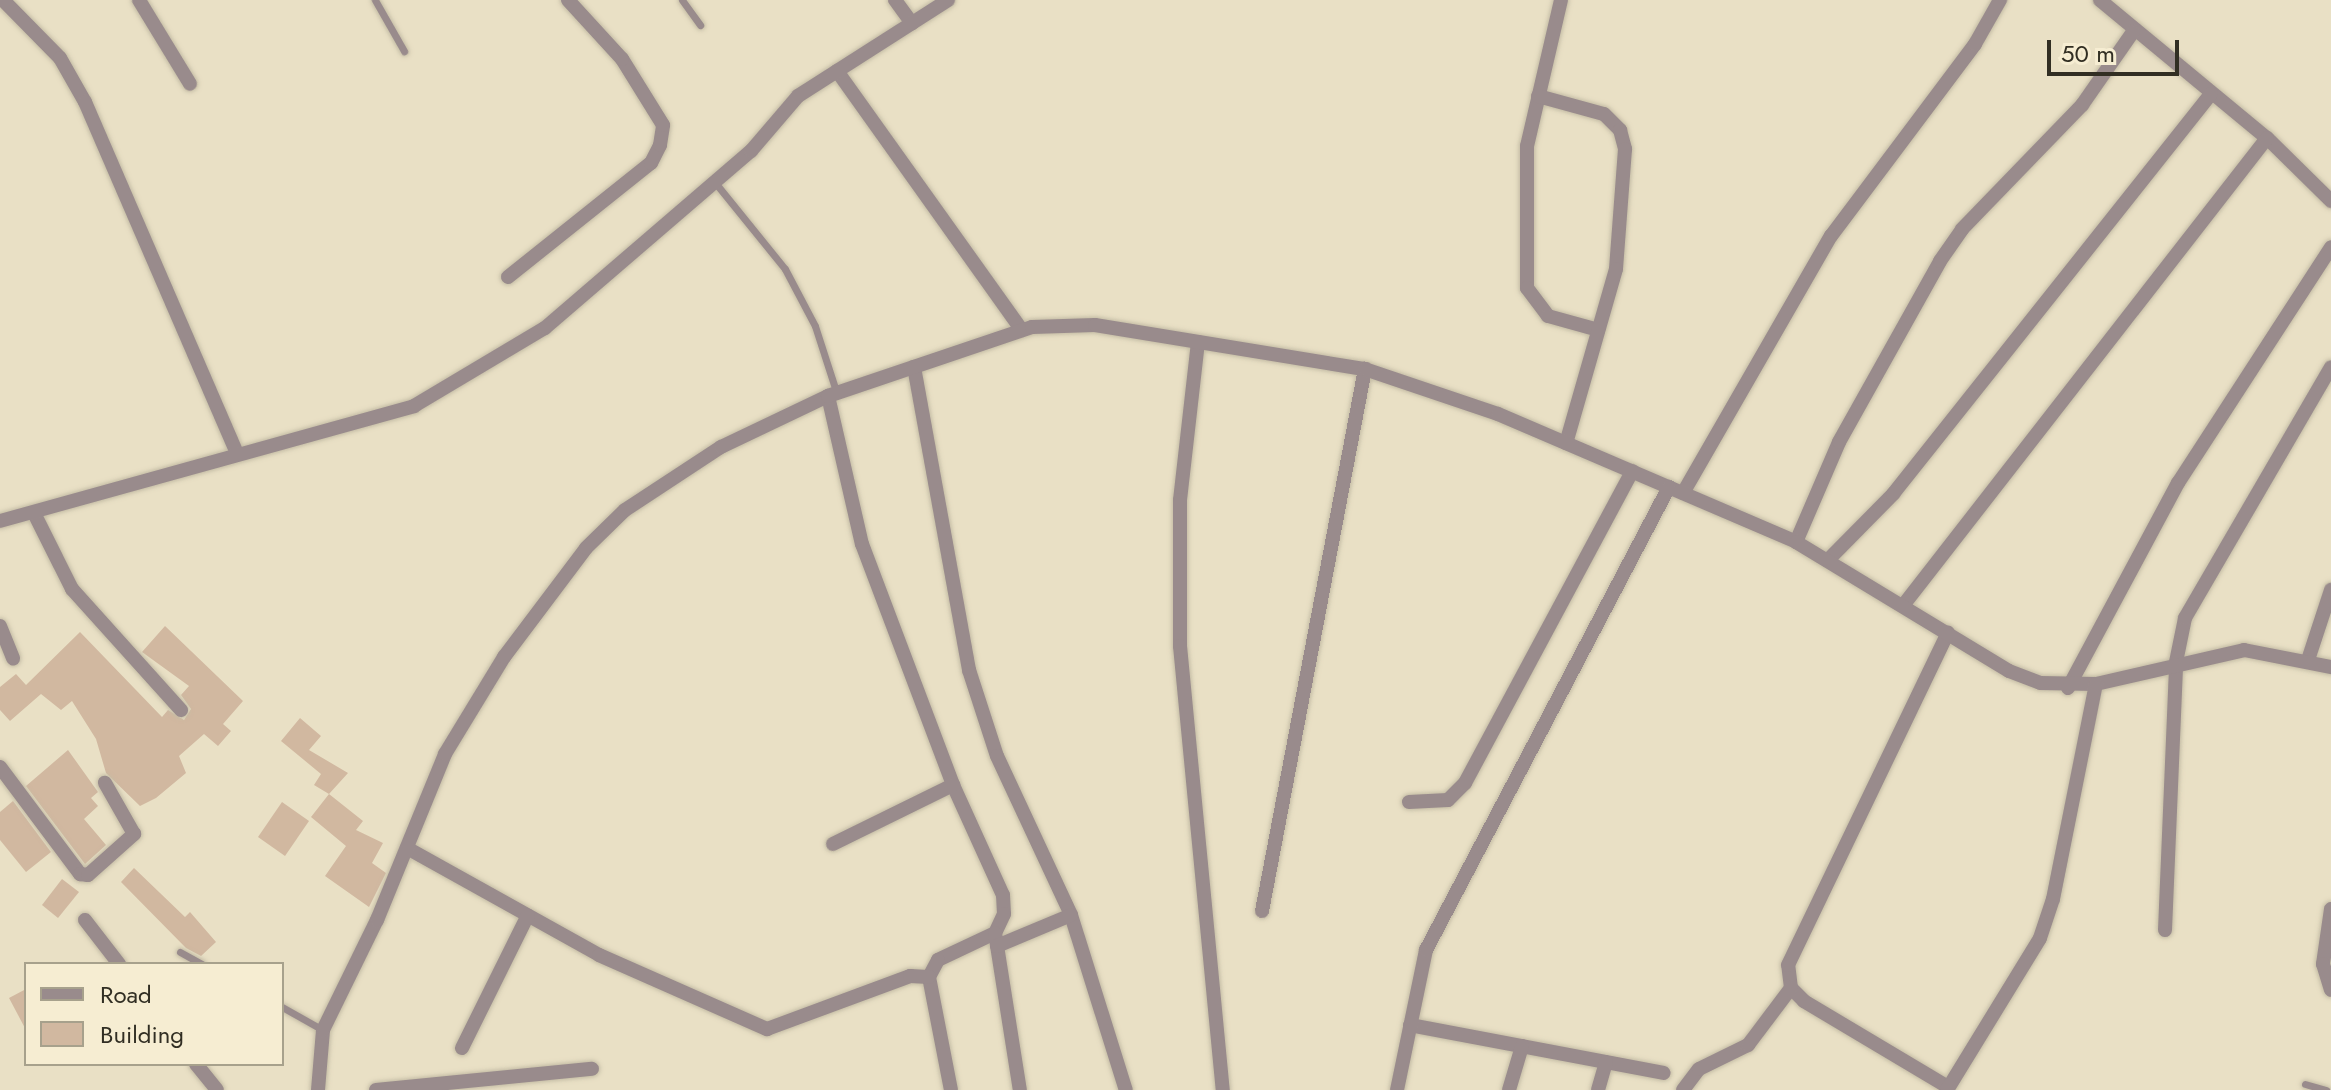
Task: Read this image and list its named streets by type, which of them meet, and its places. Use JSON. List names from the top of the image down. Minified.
{"legend":["Road","Building"],"scale_bar":"50 m"}
